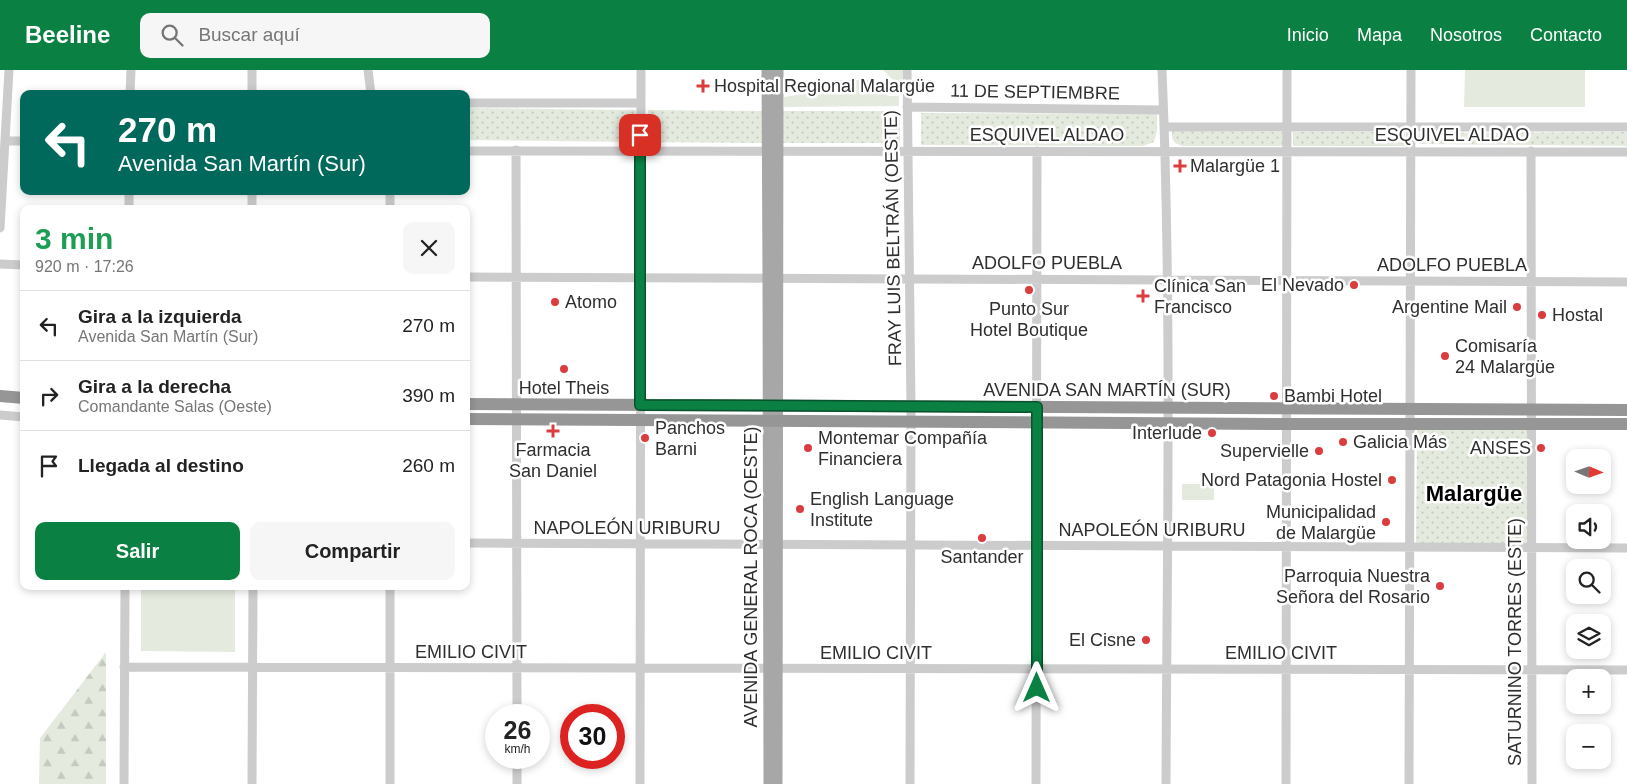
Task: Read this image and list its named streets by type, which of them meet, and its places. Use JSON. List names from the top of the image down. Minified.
{"streets":{"highway":["AVENIDA SAN MARTÍN (SUR)"],"main road":["AVENIDA GENERAL ROCA (OESTE)"],"street":["11 DE SEPTIEMBRE","ESQUIVEL ALDAO","FRAY LUIS BELTRÁN (OESTE)","ADOLFO PUEBLA","NAPOLEÓN URIBURU","SATURNINO TORRES (ESTE)","EMILIO CIVIT"]},"crossings":[["11 DE SEPTIEMBRE","FRAY LUIS BELTRÁN (OESTE)"],["ESQUIVEL ALDAO","FRAY LUIS BELTRÁN (OESTE)"],["ESQUIVEL ALDAO","AVENIDA GENERAL ROCA (OESTE)"],["ESQUIVEL ALDAO","SATURNINO TORRES (ESTE)"],["FRAY LUIS BELTRÁN (OESTE)","ADOLFO PUEBLA"],["FRAY LUIS BELTRÁN (OESTE)","AVENIDA SAN MARTÍN (SUR)"],["FRAY LUIS BELTRÁN (OESTE)","NAPOLEÓN URIBURU"],["FRAY LUIS BELTRÁN (OESTE)","EMILIO CIVIT"],["ADOLFO PUEBLA","AVENIDA GENERAL ROCA (OESTE)"],["ADOLFO PUEBLA","SATURNINO TORRES (ESTE)"],["AVENIDA SAN MARTÍN (SUR)","AVENIDA GENERAL ROCA (OESTE)"],["AVENIDA SAN MARTÍN (SUR)","SATURNINO TORRES (ESTE)"],["NAPOLEÓN URIBURU","AVENIDA GENERAL ROCA (OESTE)"],["NAPOLEÓN URIBURU","SATURNINO TORRES (ESTE)"],["AVENIDA GENERAL ROCA (OESTE)","EMILIO CIVIT"],["SATURNINO TORRES (ESTE)","EMILIO CIVIT"]],"districts":["Malargüe"],"places":{"health":["Hospital Regional Malargüe","Malargüe 1","Clínica San Francisco","Farmacia San Daniel"],"other":["El Nevado","Punto Sur Hotel Boutique","Atomo","Argentine Mail","Hostal","Comisaría 24 Malargüe","Hotel Theis","Bambi Hotel","Interlude","Panchos Barni","Galicia Más","Montemar Compañía Financiera","ANSES","Supervielle","Nord Patagonia Hostel","English Language Institute","Municipalidad de Malargüe","Santander","Parroquia Nuestra Señora del Rosario","El Cisne"]},"north":"right","page":{"header":"Beeline","search":"Buscar aquí","nav":["Inicio","Mapa","Nosotros","Contacto"],"turn":["270 m","Avenida San Martín (Sur)"],"heading":["3 min","920 m · 17:26"],"list":[{"name":"Gira a la izquierda","note":"Avenida San Martín (Sur)","value":"270 m"},{"name":"Gira a la derecha","note":"Comandante Salas (Oeste)","value":"390 m"},{"name":"Llegada al destino","value":"260 m"}],"map_buttons":["+","−"],"buttons":["Salir","Compartir"],"speed":"26 km/h","limit":"30"}}
